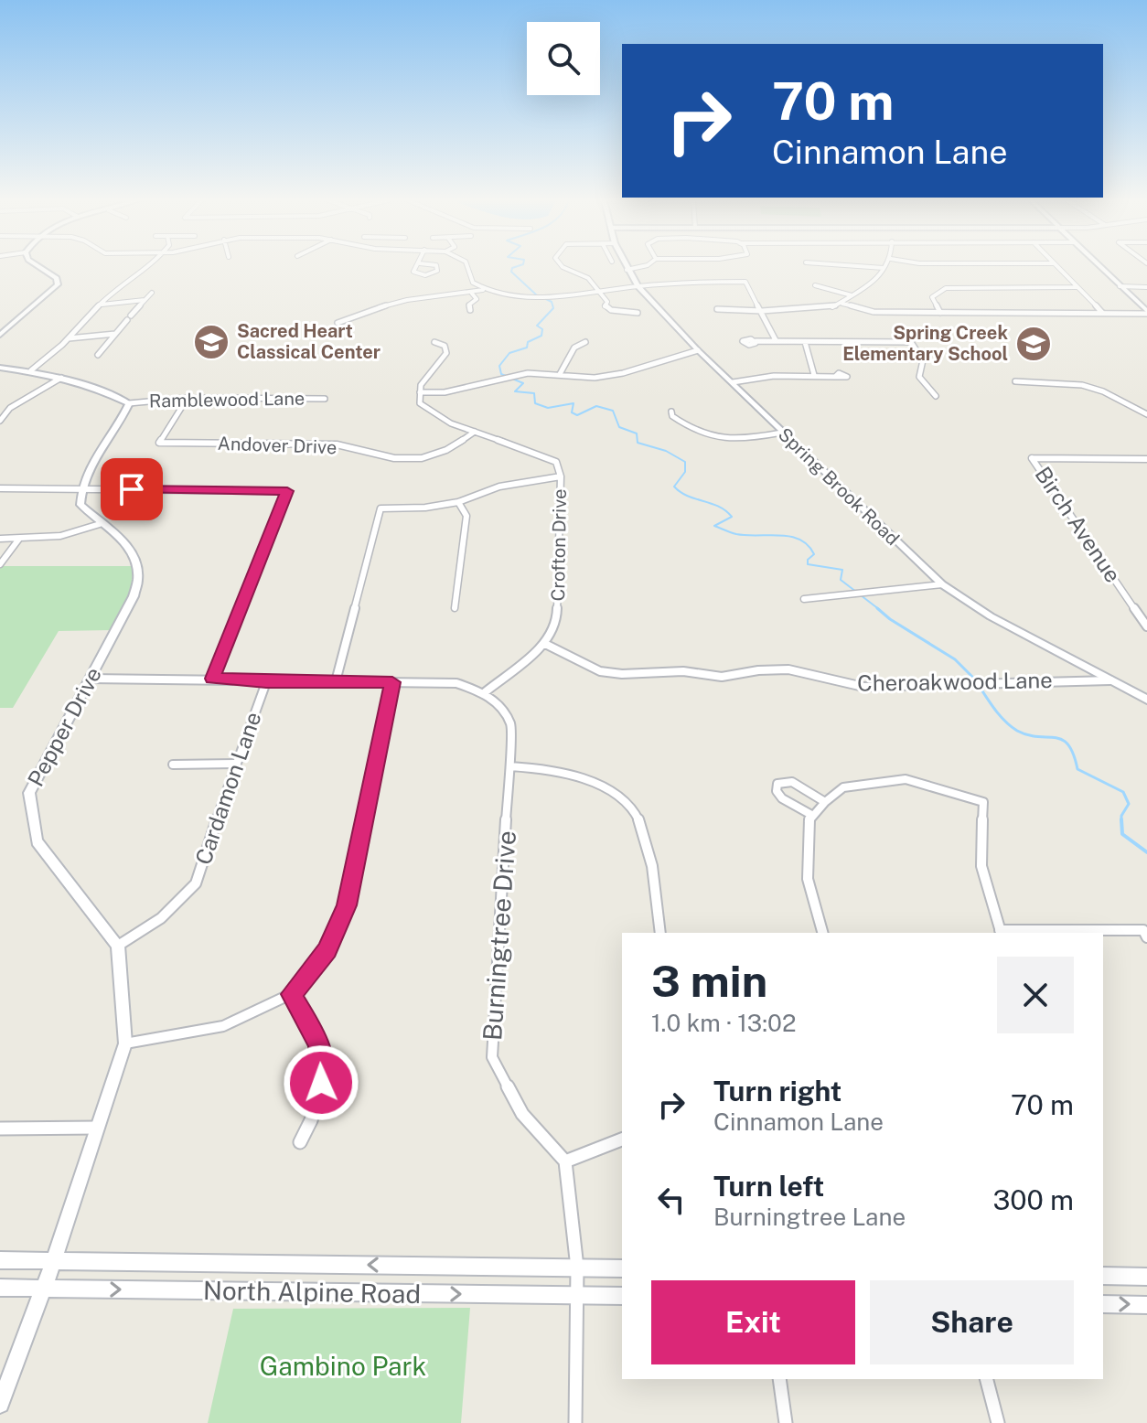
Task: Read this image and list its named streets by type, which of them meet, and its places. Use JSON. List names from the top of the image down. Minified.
{"streets":{"street":["Ramblewood Lane","Andover Drive","Spring Brook Road","Birch Avenue","Crofton Drive","Cheroakwood Lane","Pepper Drive","Cardamon Lane","Burningtree Drive","North Alpine Road"]},"crossings":[["Ramblewood Lane","Andover Drive"],["Andover Drive","Crofton Drive"],["Spring Brook Road","Cheroakwood Lane"],["Crofton Drive","Cheroakwood Lane"],["Pepper Drive","Cardamon Lane"]],"parks":["Gambino Park"],"places":{"school or university":["Sacred Heart Classical Center","Spring Creek Elementary School"]},"page":{"turn":["70 m","Cinnamon Lane"],"heading":["3 min","1.0 km · 13:02"],"list":[{"name":"Turn right","note":"Cinnamon Lane","value":"70 m"},{"name":"Turn left","note":"Burningtree Lane","value":"300 m"}],"buttons":["Exit","Share"]}}
